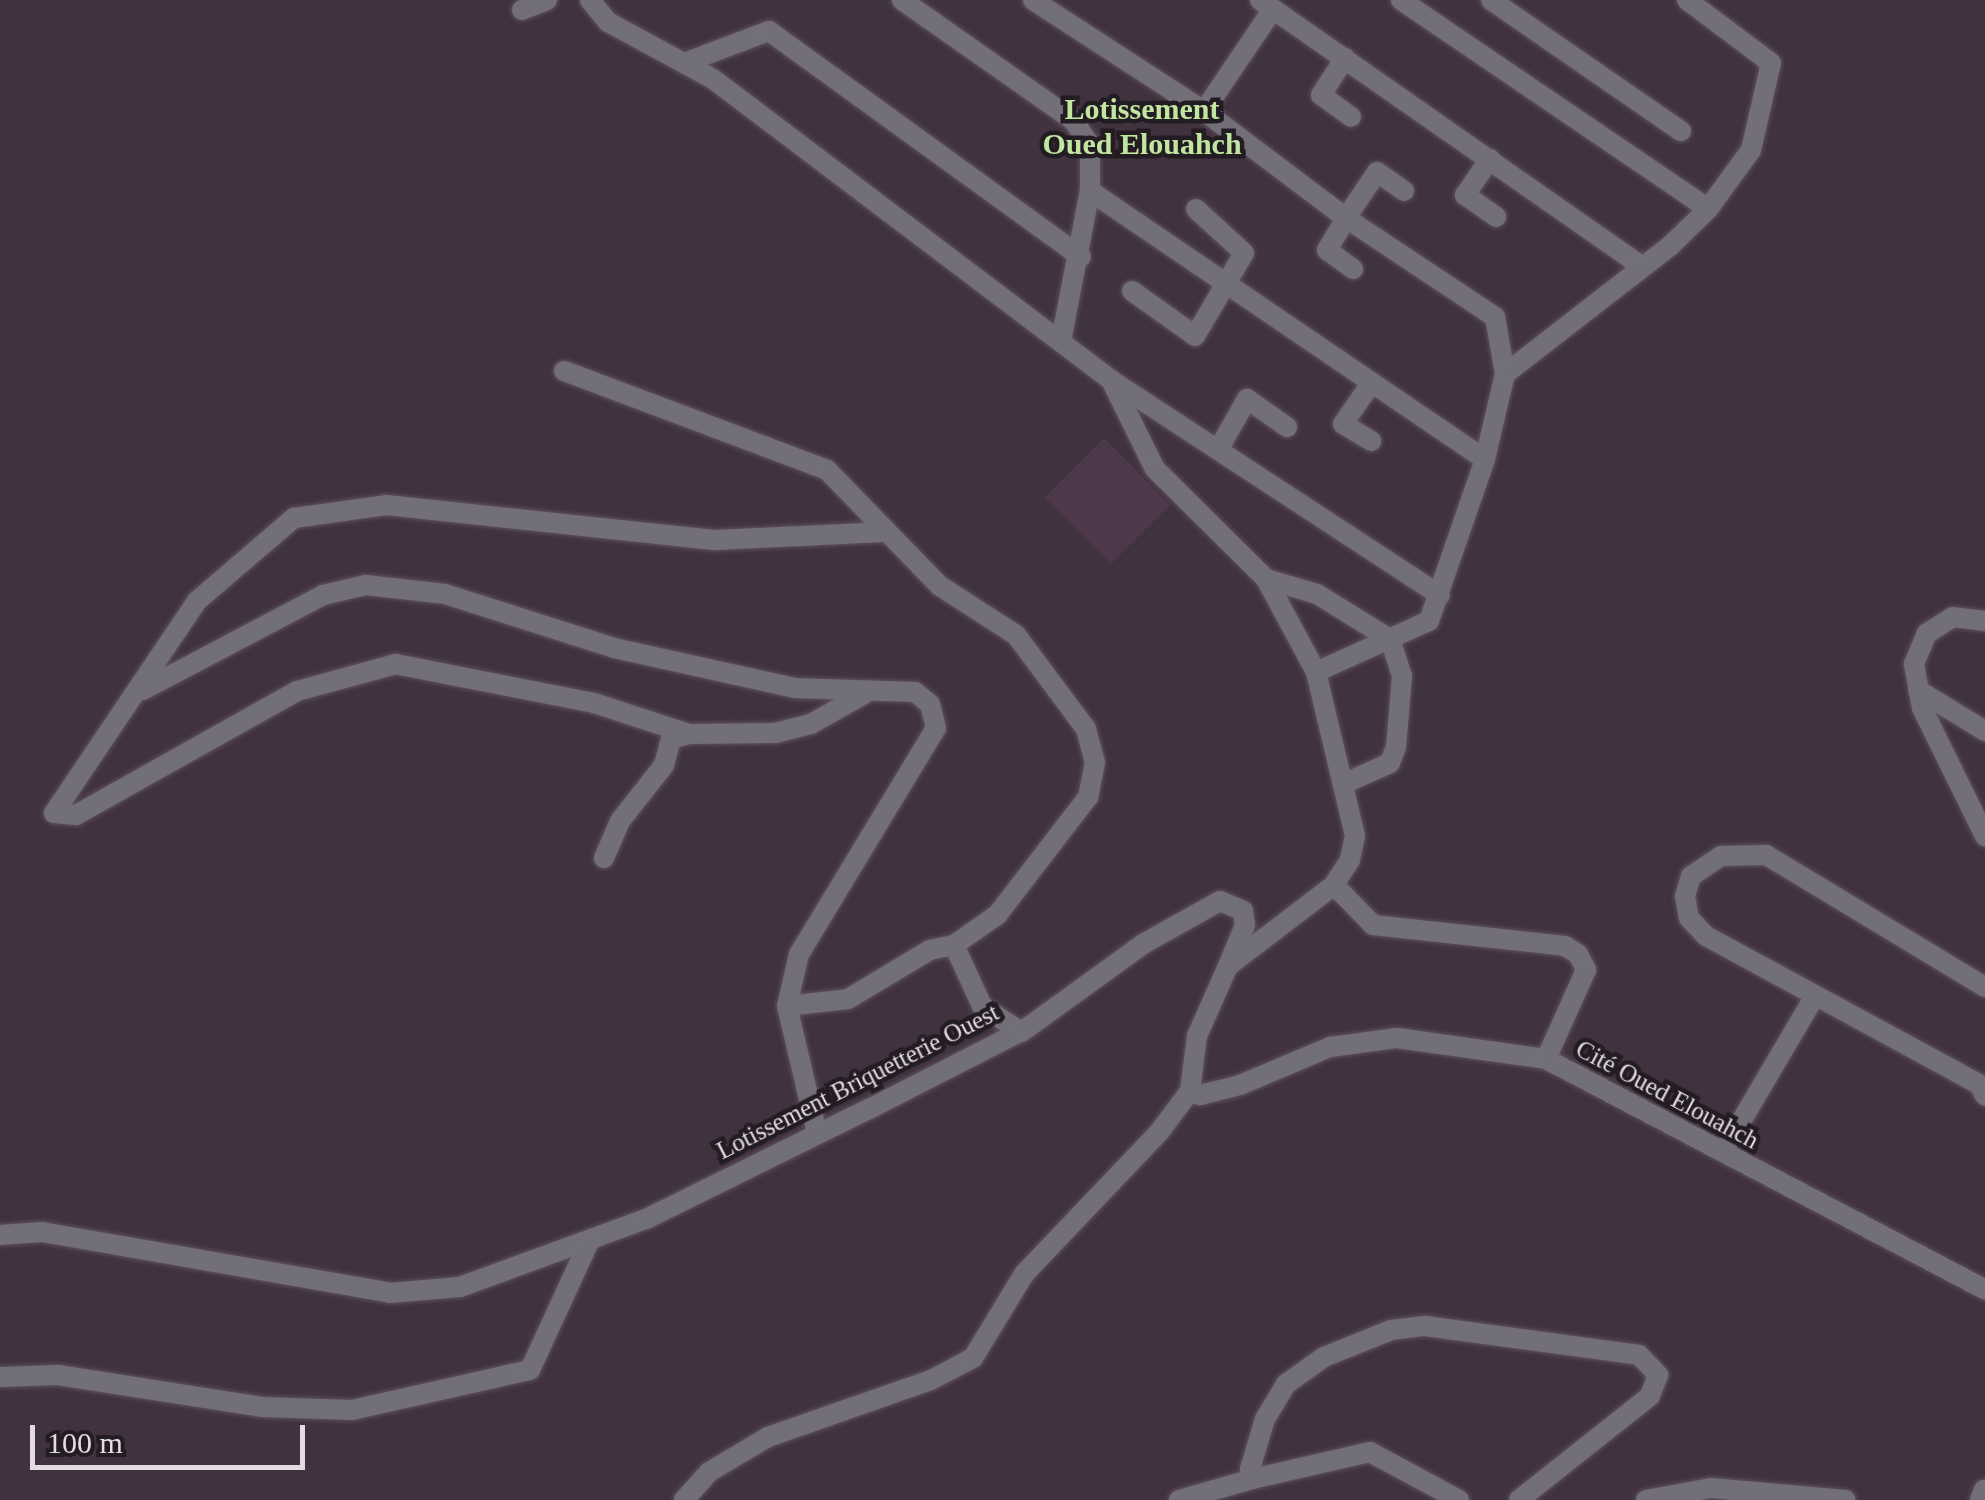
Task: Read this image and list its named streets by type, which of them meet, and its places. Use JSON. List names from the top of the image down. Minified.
{"streets":{"street":["Lotissement Briquetterie Ouest","Cité Oued Elouahch"]},"districts":["Lotissement Oued Elouahch"],"scale_bar":"100 m"}
